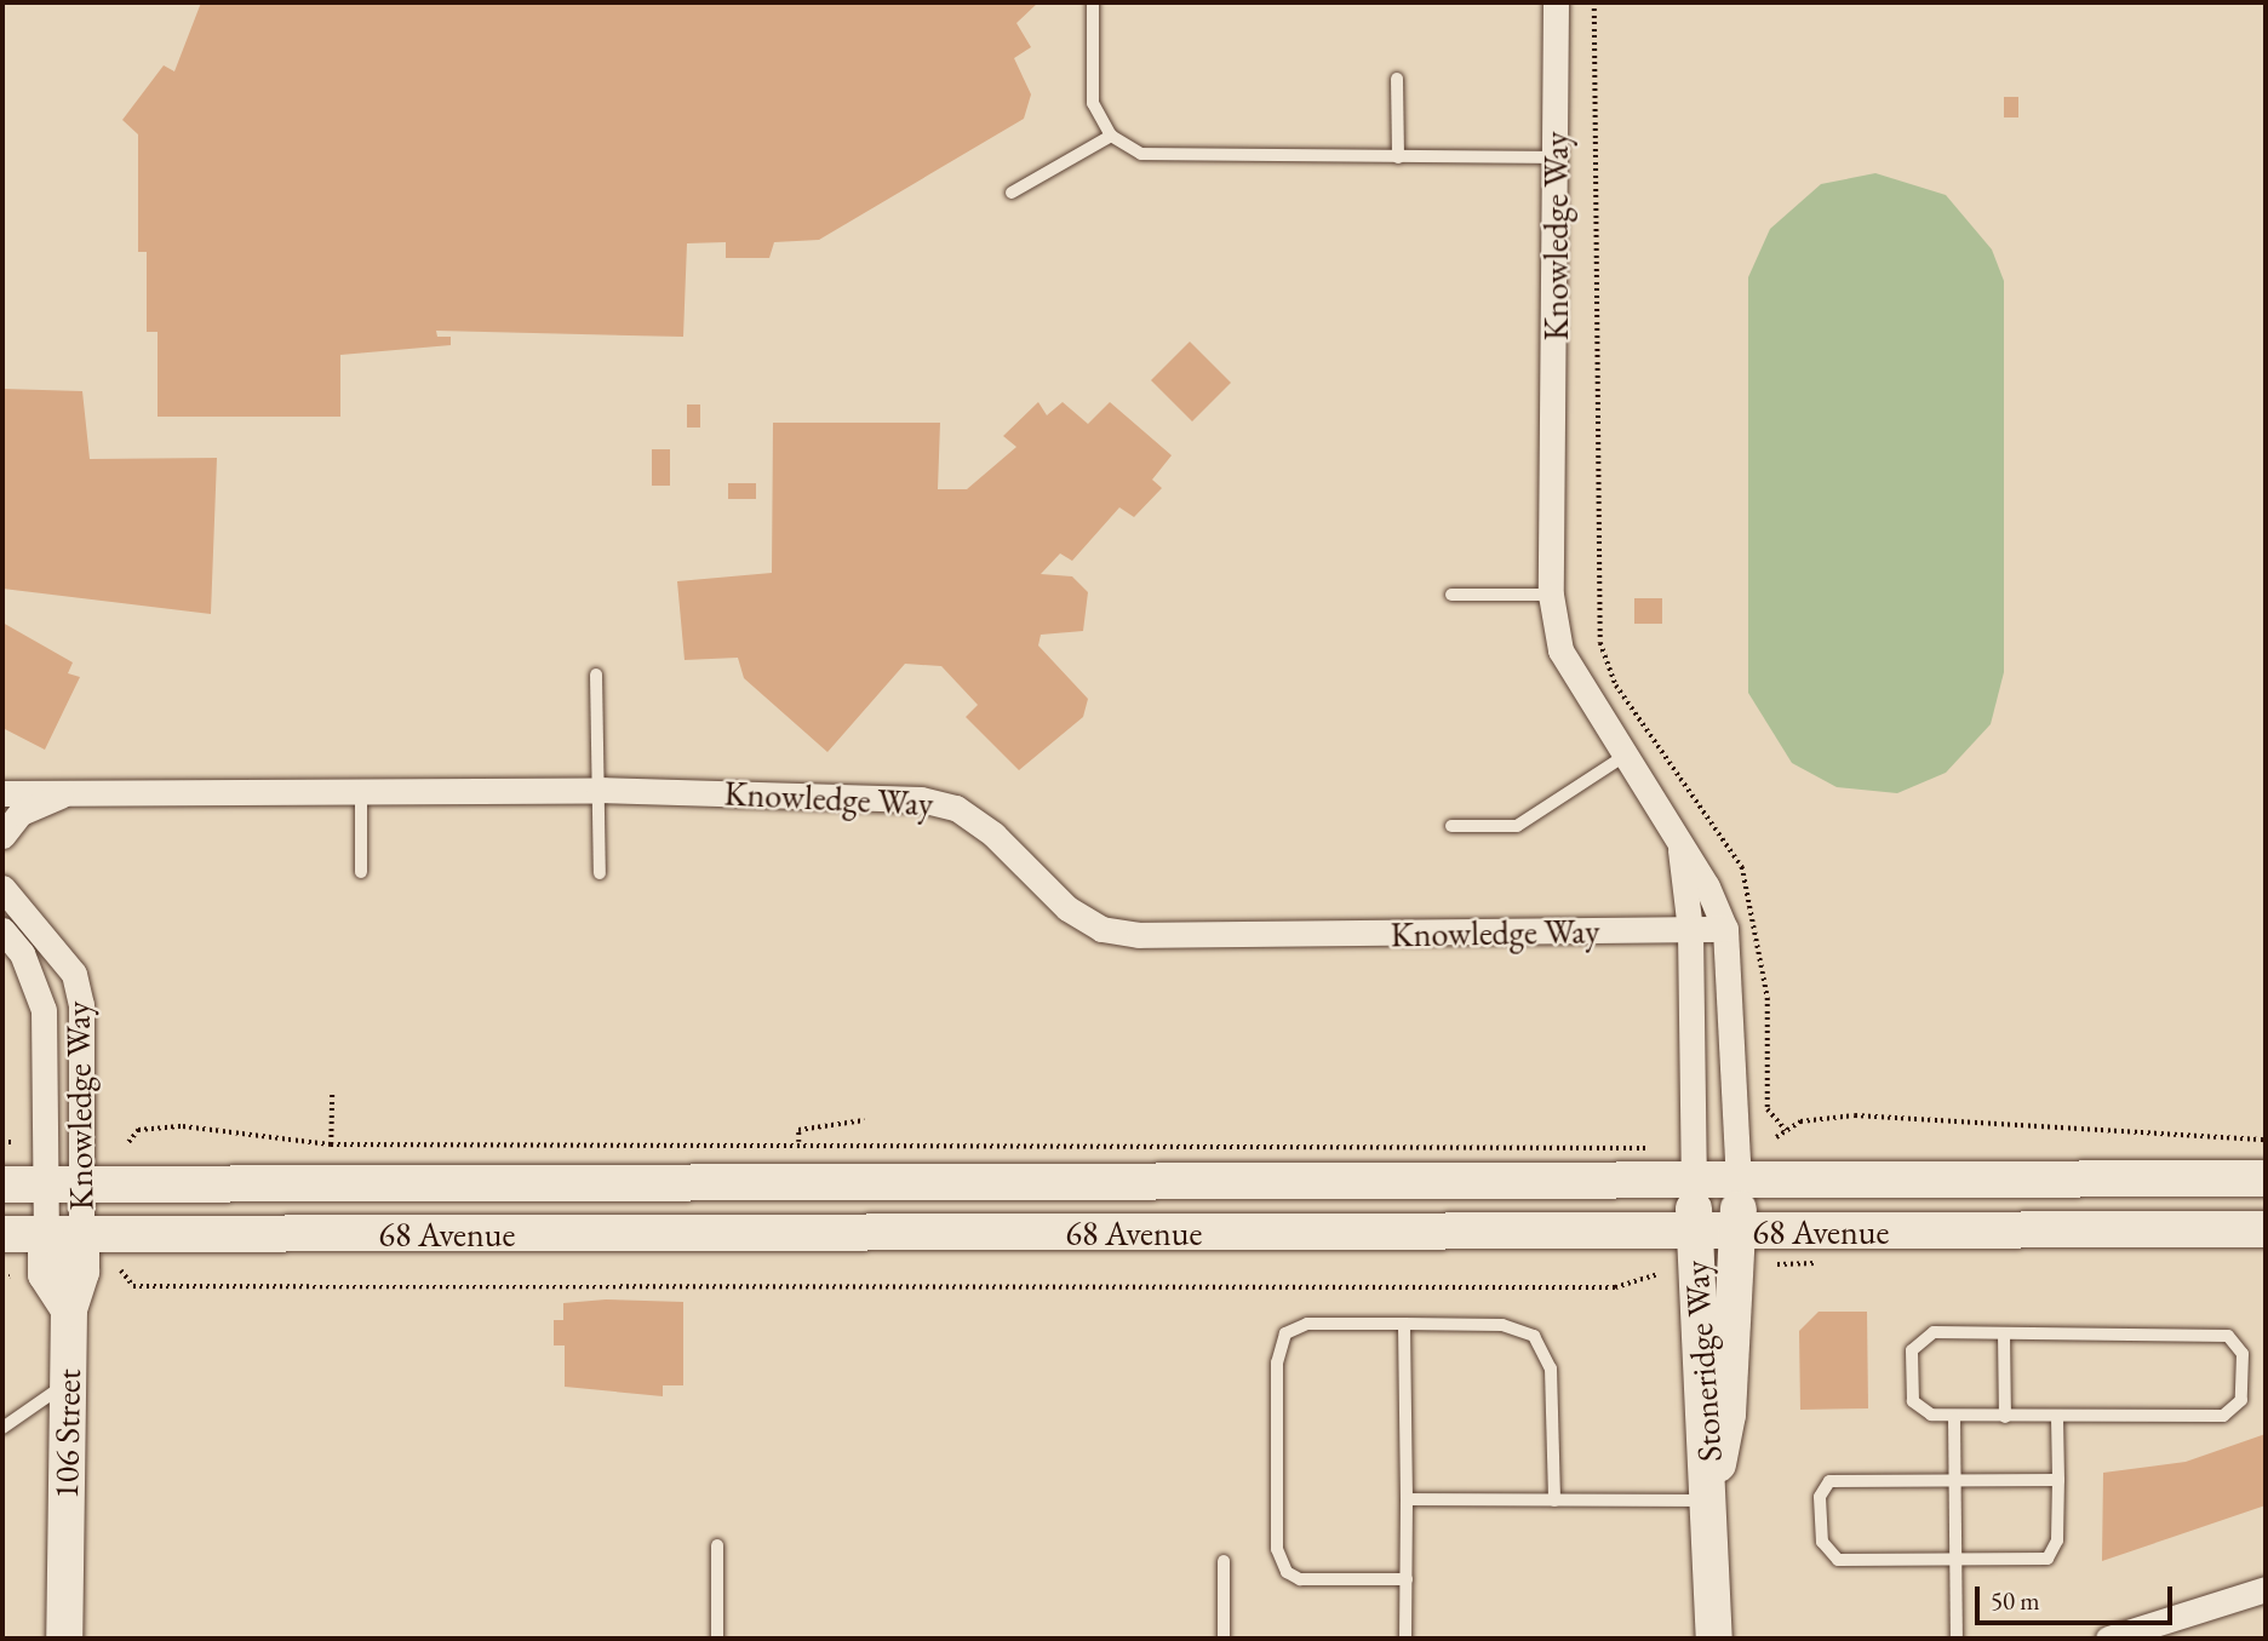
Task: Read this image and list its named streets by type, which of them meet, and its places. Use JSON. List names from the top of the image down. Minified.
{"streets":{"main road":["Knowledge Way","68 Avenue","Stoneridge Way","106 Street"]},"crossings":[["Knowledge Way","68 Avenue"],["Knowledge Way","Stoneridge Way"],["Knowledge Way","106 Street"],["68 Avenue","Stoneridge Way"],["68 Avenue","106 Street"]],"scale_bar":"50 m"}
